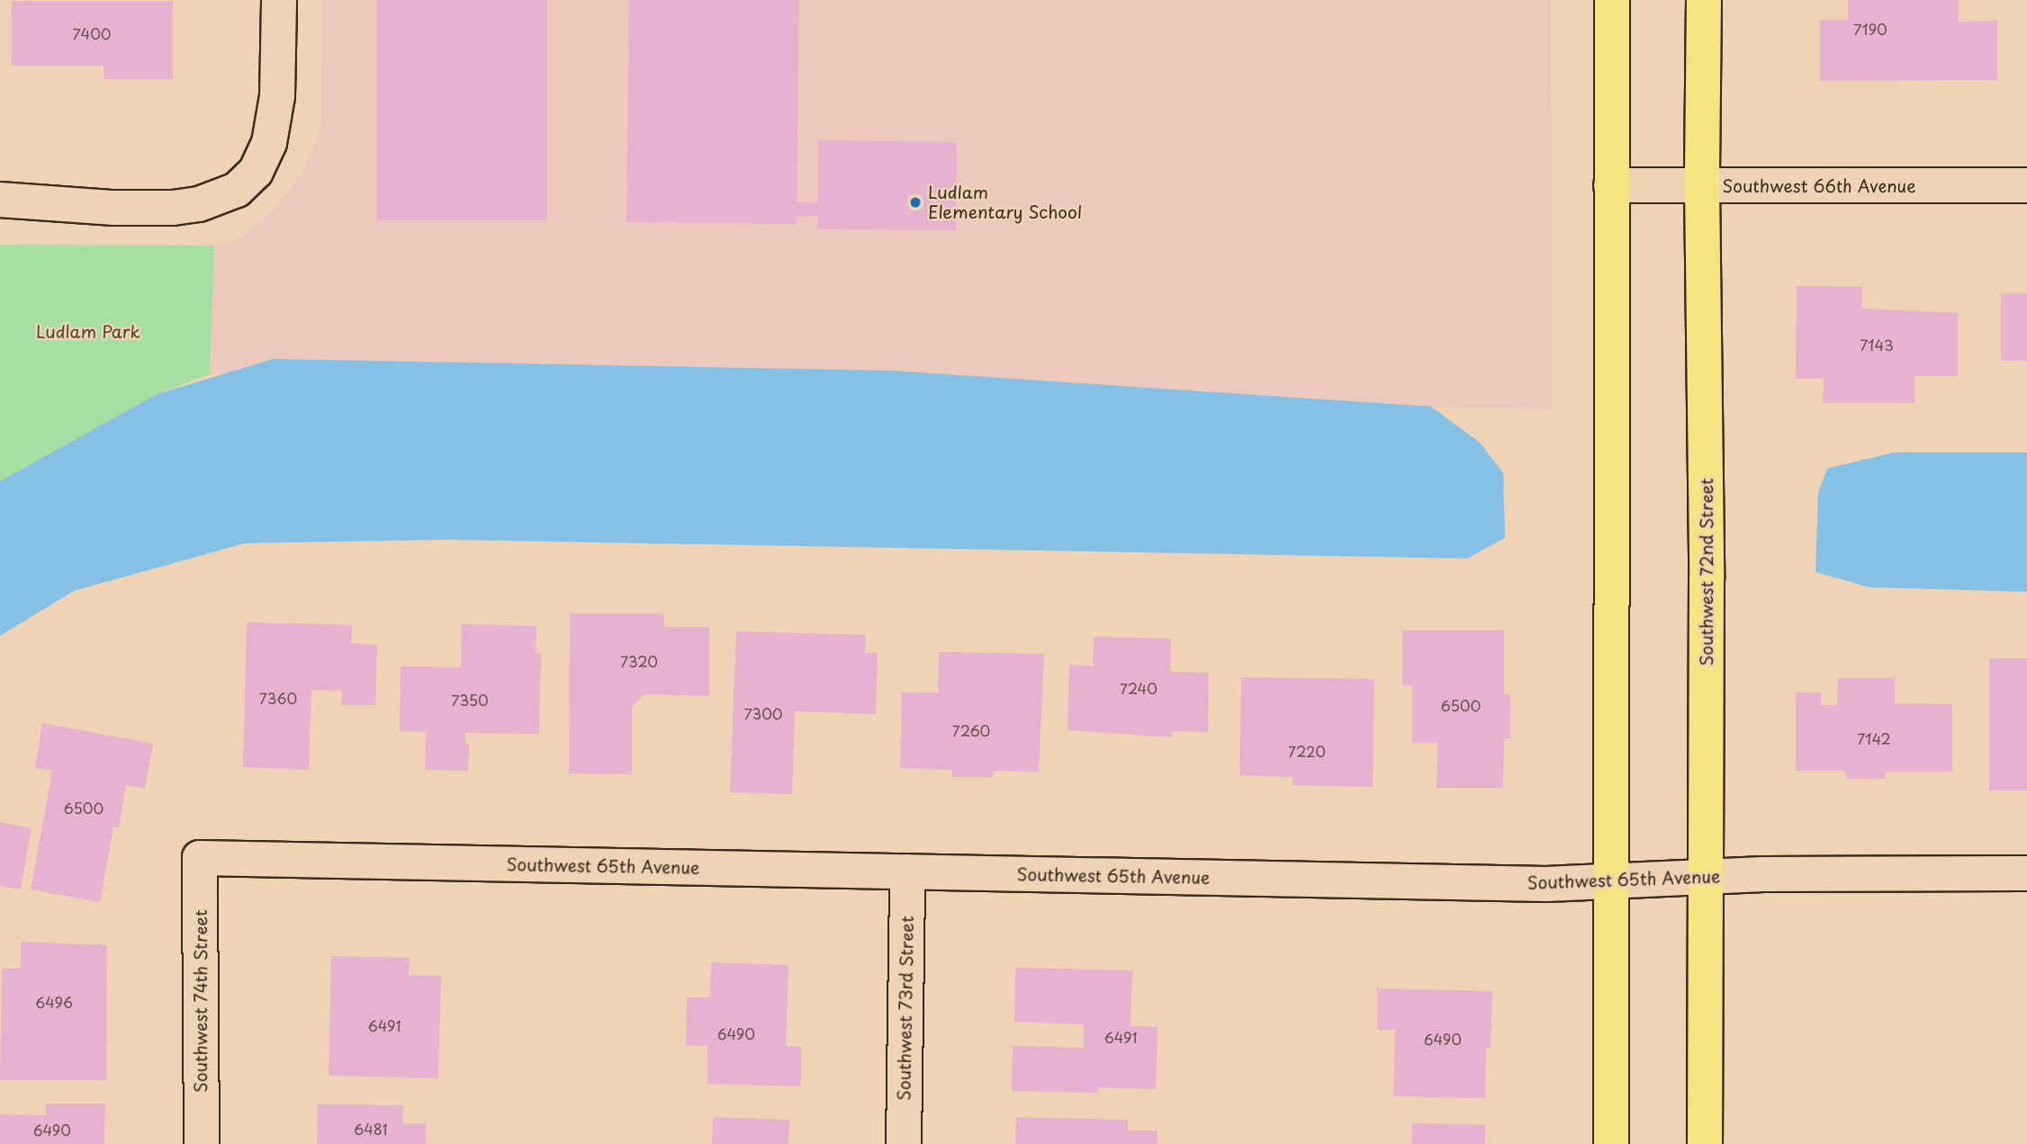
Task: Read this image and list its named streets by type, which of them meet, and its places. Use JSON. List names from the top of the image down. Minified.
{"streets":{"main road":["Southwest 72nd Street"],"street":["Southwest 66th Avenue","Southwest 65th Avenue","Southwest 74th Street","Southwest 73rd Street"]},"crossings":[["Southwest 66th Avenue","Southwest 72nd Street"],["Southwest 72nd Street","Southwest 65th Avenue"],["Southwest 65th Avenue","Southwest 74th Street"],["Southwest 65th Avenue","Southwest 73rd Street"]],"parks":["Ludlam Park"],"places":["Ludlam Elementary School"],"house_numbers":["7190","7400","7143","7320","7240","7360","7350","6500","7300","7260","7142","7220","6500","6496","6491","6490","6491","6490","6481","6490"]}
